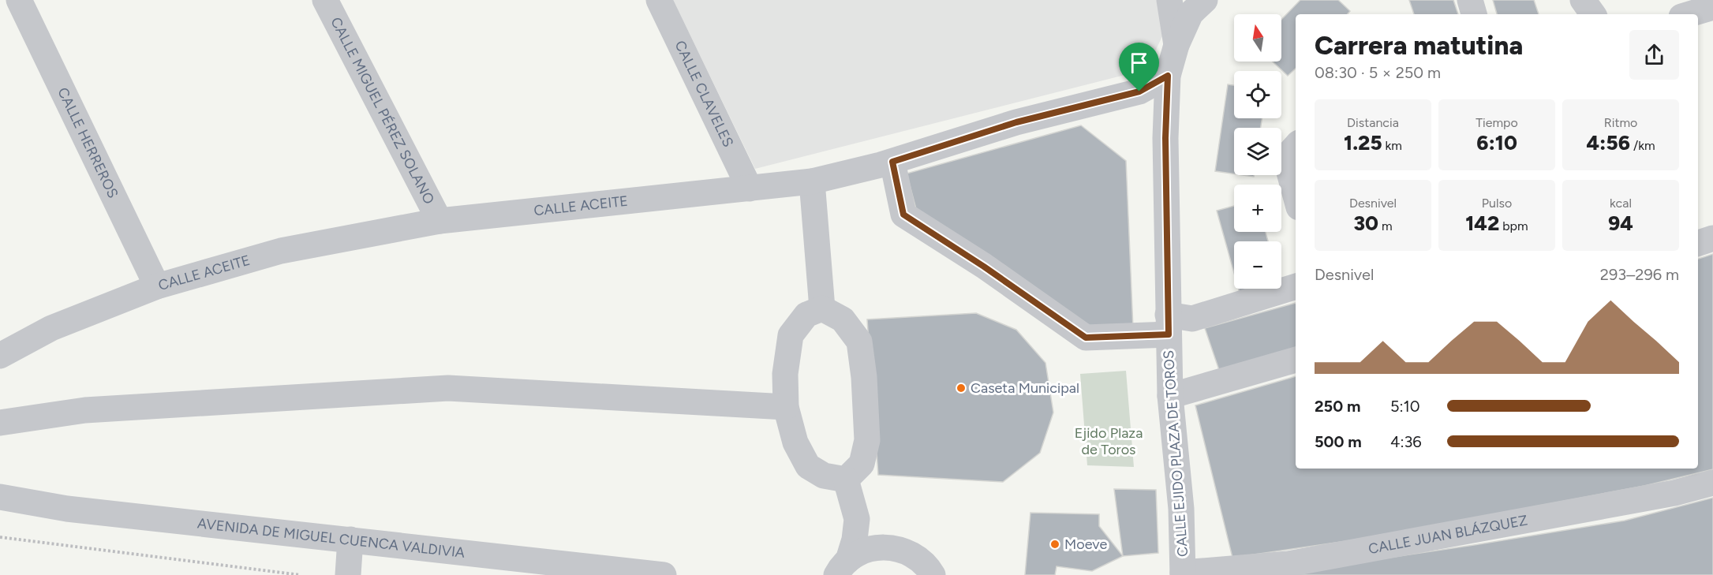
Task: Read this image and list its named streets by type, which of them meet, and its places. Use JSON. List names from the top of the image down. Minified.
{"streets":{"street":["CALLE CLAVELES","CALLE MIGUEL PÉREZ SOLANO","CALLE HERREROS","CALLE ACEITE","CALLE EJIDO PLAZA DE TOROS","CALLE JUAN BLÁZQUEZ","AVENIDA DE MIGUEL CUENCA VALDIVIA"]},"crossings":[["CALLE CLAVELES","CALLE ACEITE"],["CALLE MIGUEL PÉREZ SOLANO","CALLE ACEITE"],["CALLE HERREROS","CALLE ACEITE"],["CALLE ACEITE","CALLE EJIDO PLAZA DE TOROS"],["CALLE EJIDO PLAZA DE TOROS","CALLE JUAN BLÁZQUEZ"]],"parks":["Ejido Plaza de Toros"],"places":["Caseta Municipal","Moeve"],"north":"top","page":{"map_buttons":["+","−"],"heading":["Carrera matutina","08:30 · 5 × 250 m"],"stats":[["Distancia","1.25 km"],["Tiempo","6:10"],["Ritmo","4:56 /km"],["Desnivel","30 m"],["Pulso","142 bpm"],["kcal","94"]],"chart":["Desnivel","293–296 m"],"list":[{"name":"250 m","note":"5:10"},{"name":"500 m","note":"4:36"}]}}
